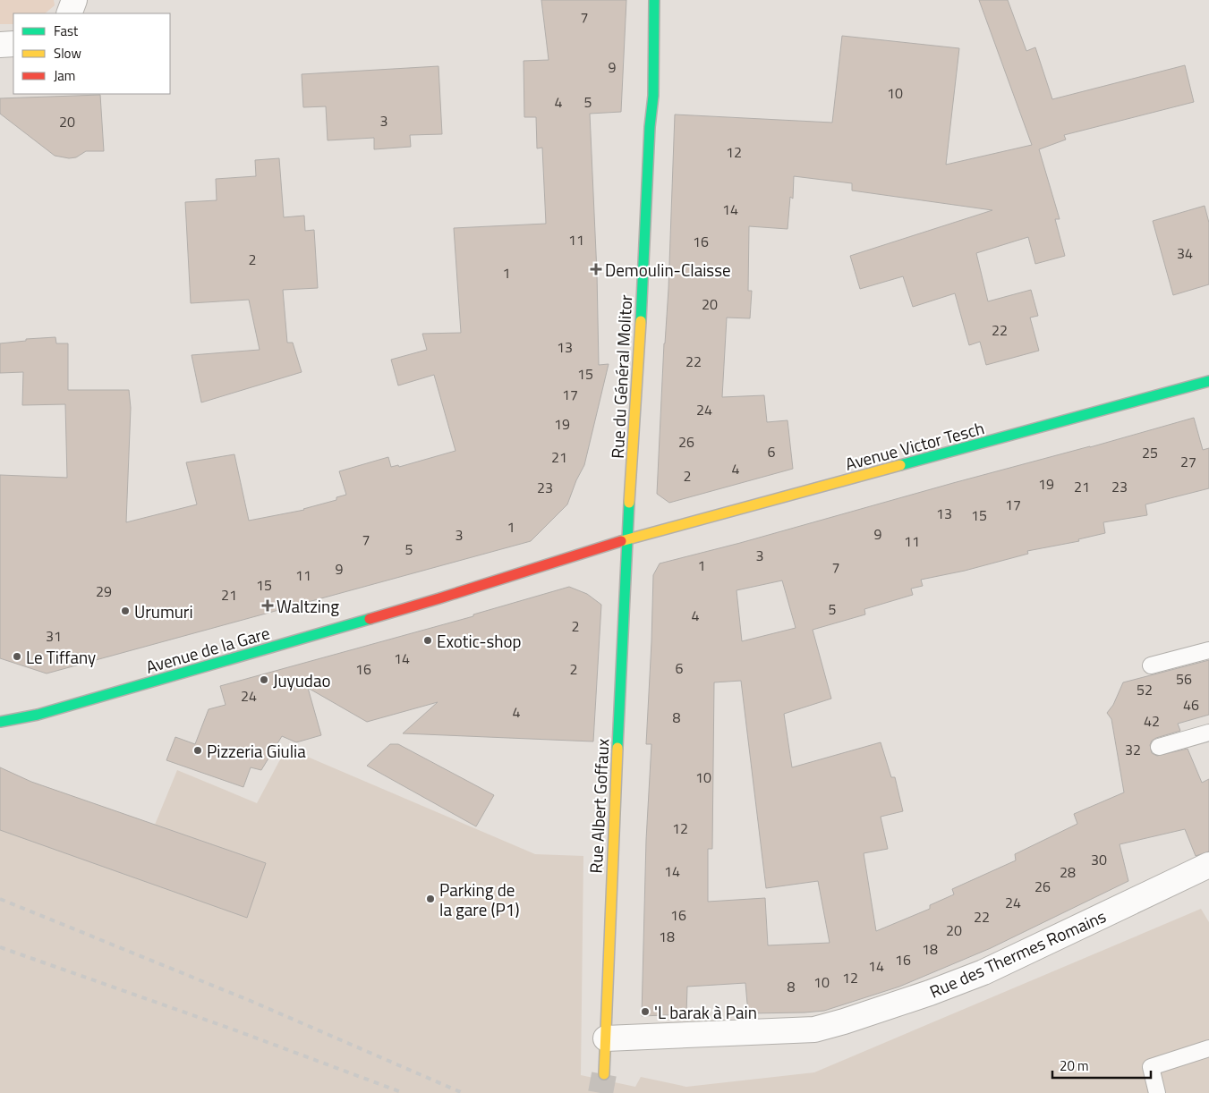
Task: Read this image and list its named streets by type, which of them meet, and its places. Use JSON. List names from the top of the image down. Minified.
{"streets":{"main road":["Rue du Général Molitor","Avenue Victor Tesch","Avenue de la Gare","Rue Albert Goffaux"],"street":["Rue des Thermes Romains"]},"crossings":[["Rue du Général Molitor","Avenue Victor Tesch"],["Rue du Général Molitor","Avenue de la Gare"],["Rue du Général Molitor","Rue Albert Goffaux"],["Avenue Victor Tesch","Avenue de la Gare"],["Avenue Victor Tesch","Rue Albert Goffaux"],["Avenue de la Gare","Rue Albert Goffaux"],["Rue Albert Goffaux","Rue des Thermes Romains"]],"places":{"health":["Demoulin-Claisse","Waltzing"],"other":["Urumuri","Exotic-shop","Le Tiffany","Juyudao","Pizzeria Giulia","Parking de la gare (P1)","'L barak à Pain"]},"house_numbers":["7","9","10","4","5","3","20","12","14","11","16","34","2","1","20","22","13","22","15","17","24","19","26","6","25","21","27","4","2","19","21","23","23","17","13","15","1","9","3","7","11","5","3","1","7","9","11","15","29","21","5","4","2","31","14","6","16","2","56","52","24","46","4","8","42","32","10","12","30","14","28","26","24","16","22","20","18","18","16","14","12","10","8"],"legend":["Fast","Slow","Jam"],"scale_bar":"20 m"}
